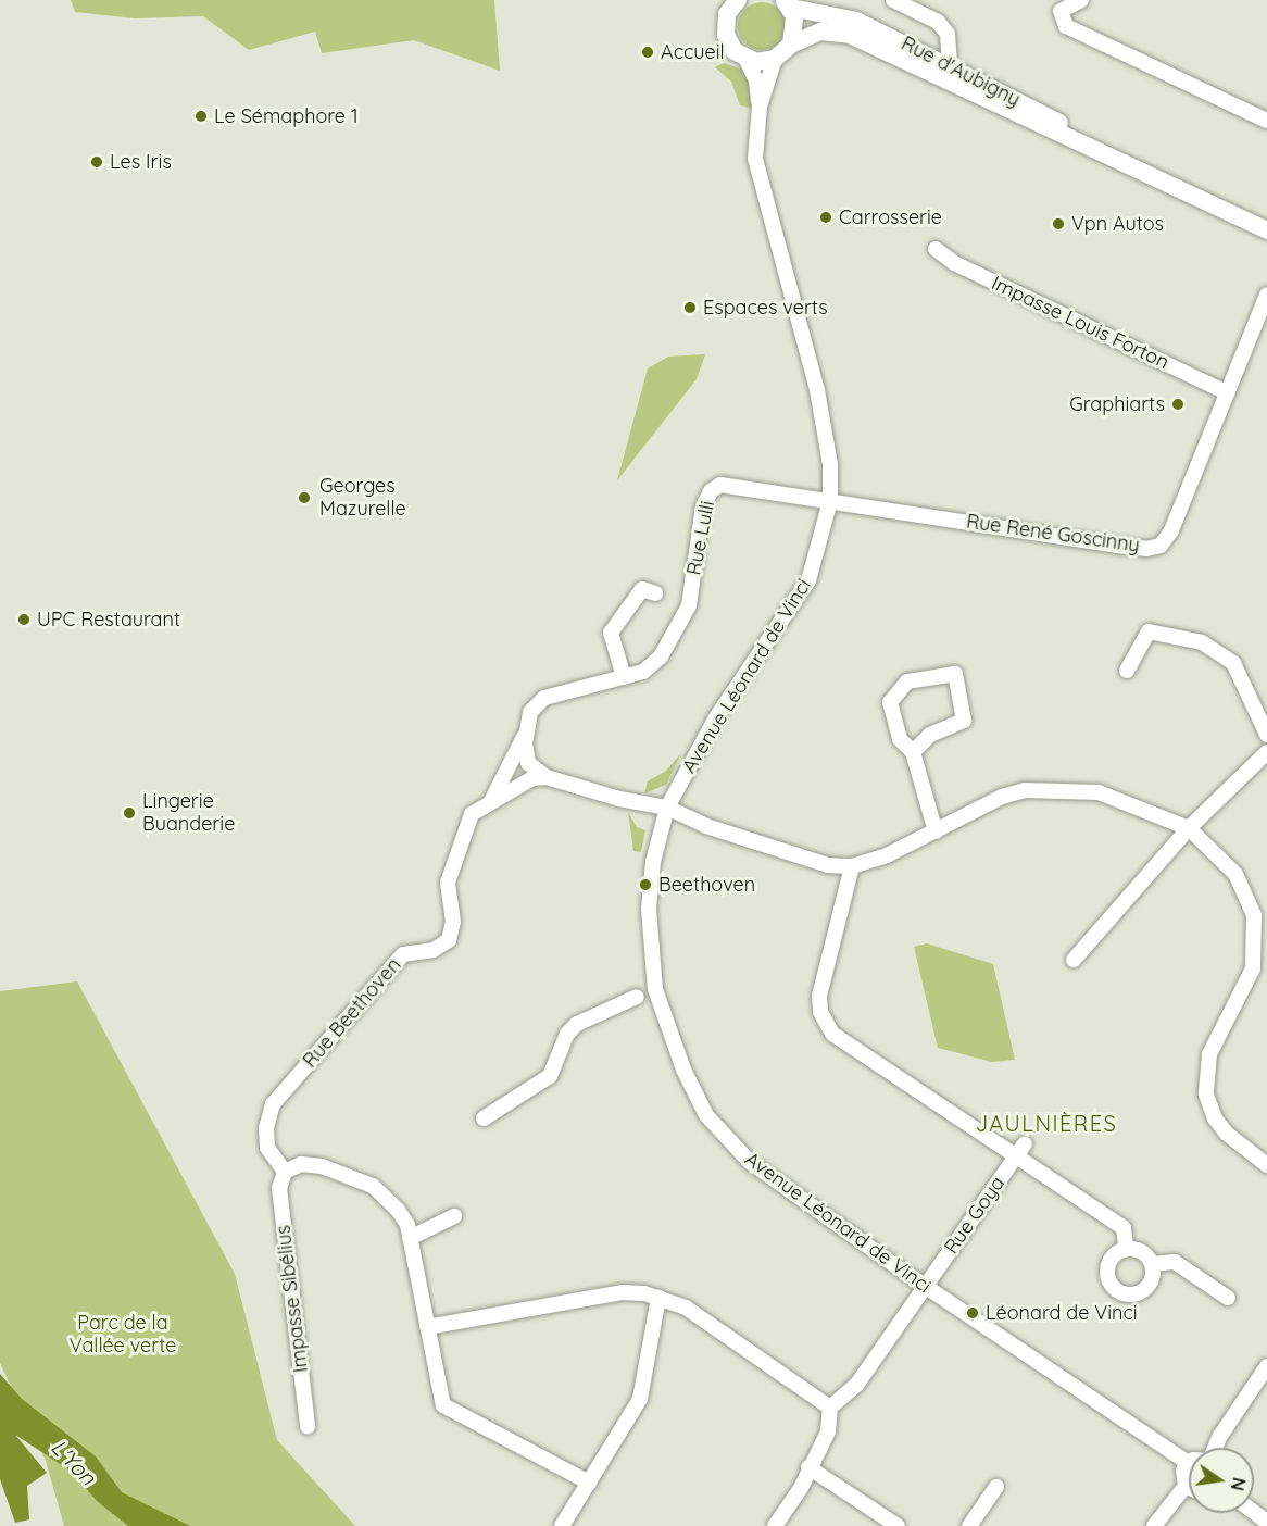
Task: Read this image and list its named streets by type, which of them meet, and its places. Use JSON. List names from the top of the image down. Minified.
{"streets":{"main road":["Rue d'Aubigny"],"street":["Impasse Louis Forton","Rue René Goscinny","Rue Lulli","Avenue Léonard de Vinci","Rue Beethoven","Rue Goya","Impasse Sibélius"]},"crossings":[["Impasse Louis Forton","Rue René Goscinny"],["Rue René Goscinny","Rue Lulli"],["Rue René Goscinny","Avenue Léonard de Vinci"],["Rue Lulli","Avenue Léonard de Vinci"],["Avenue Léonard de Vinci","Rue Goya"],["Rue Beethoven","Impasse Sibélius"]],"districts":["JAULNIÈRES"],"water":["L'Yon"],"parks":["Parc de la Vallée verte"],"places":["Accueil","Le Sémaphore 1","Les Iris","Carrosserie","Vpn Autos","Espaces verts","Graphiarts","Georges Mazurelle","UPC Restaurant","Lingerie Buanderie","Beethoven","Léonard de Vinci"],"north":"right"}
